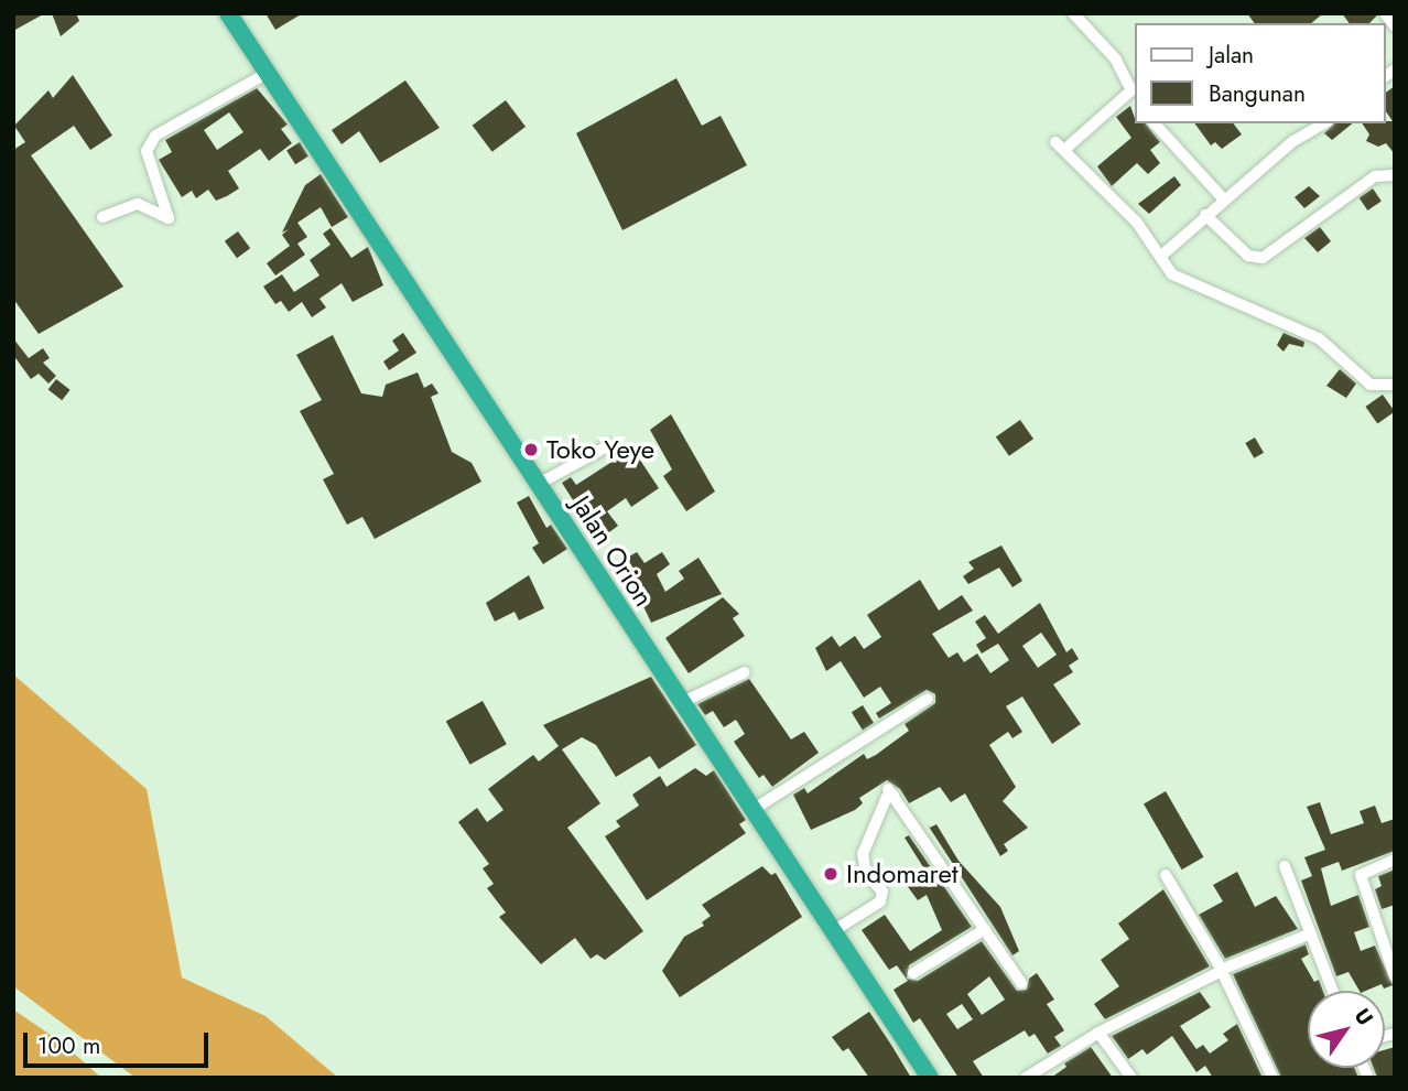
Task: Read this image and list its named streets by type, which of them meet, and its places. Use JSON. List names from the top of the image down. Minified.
{"streets":{"highway":["Jalan Orion"]},"places":["Toko Yeye","Indomaret"],"legend":["Jalan","Bangunan"],"scale_bar":"100 m","north":"top right"}
